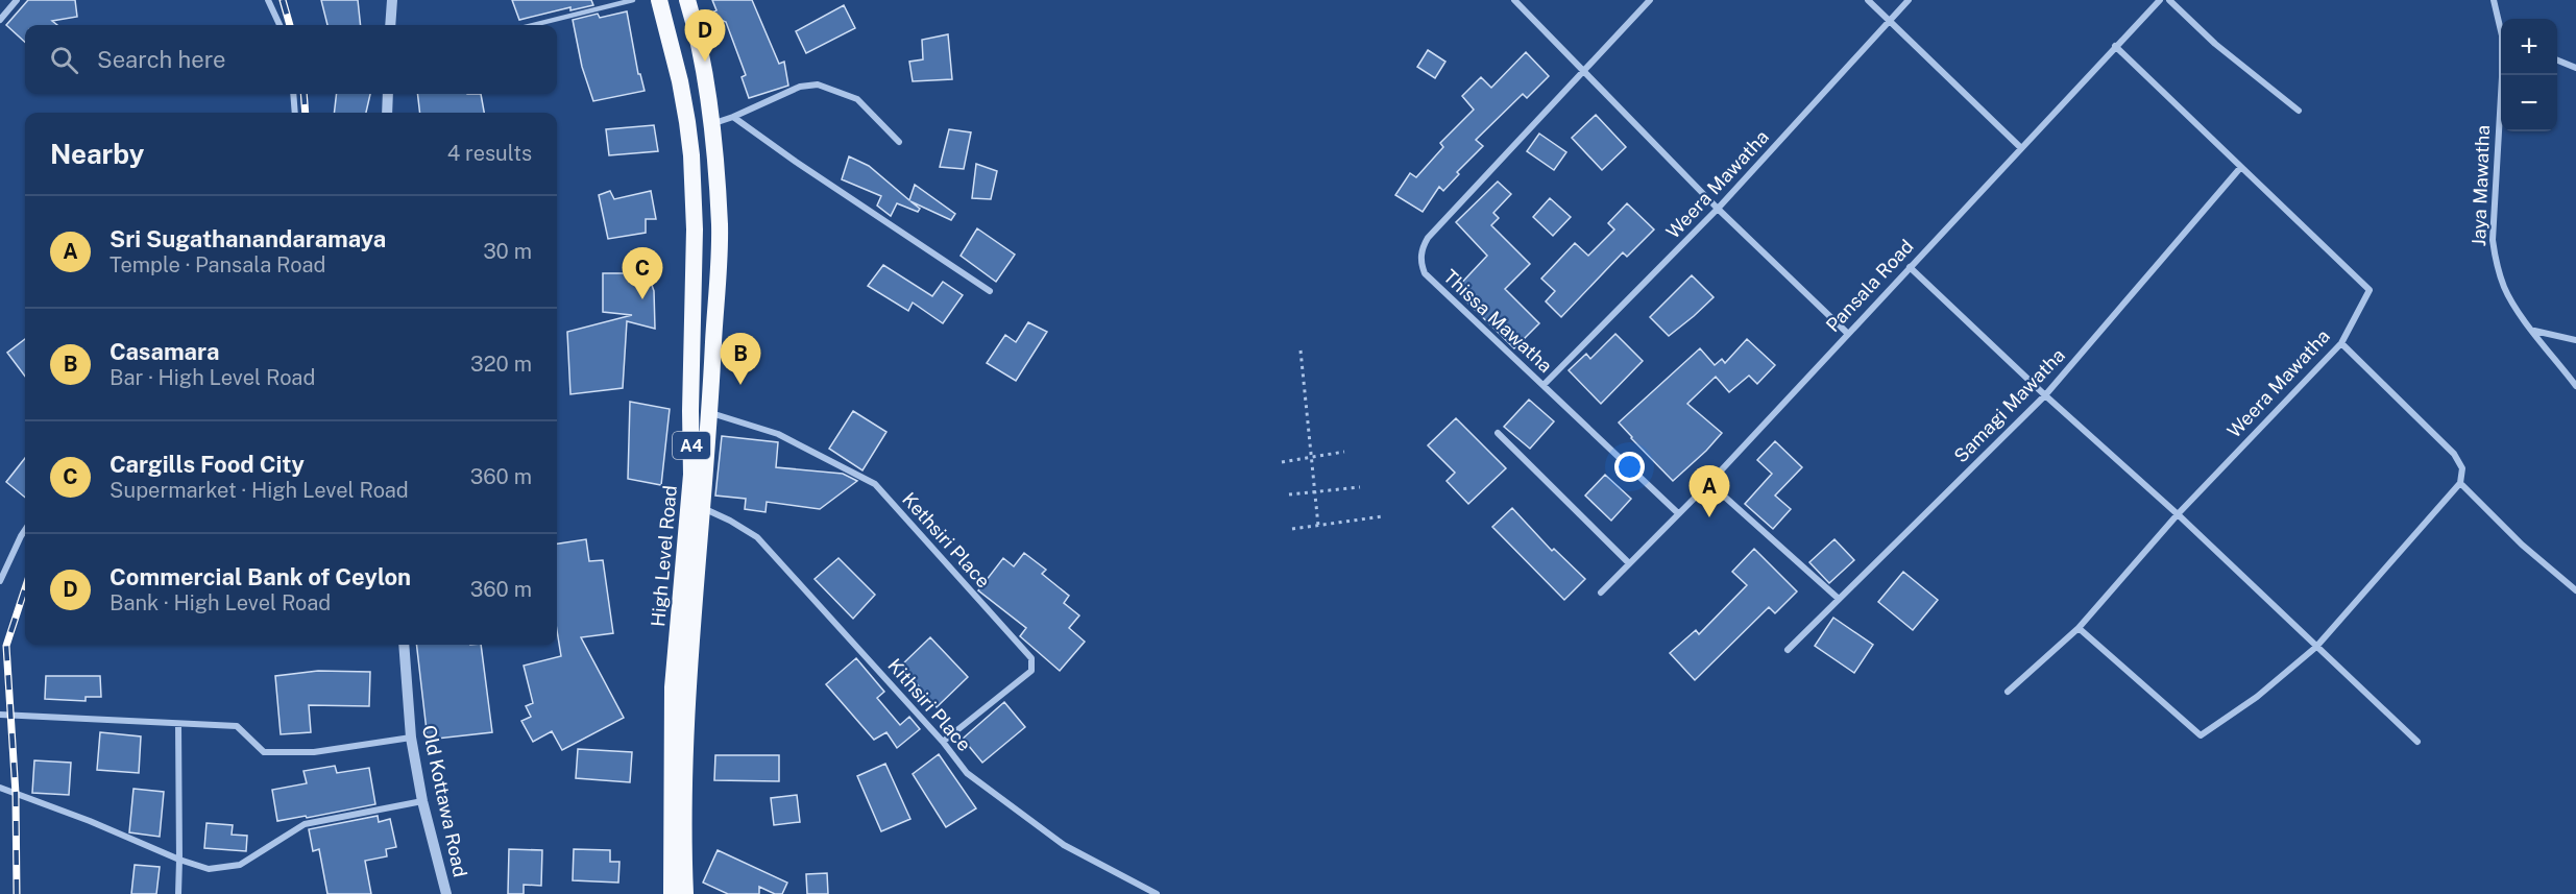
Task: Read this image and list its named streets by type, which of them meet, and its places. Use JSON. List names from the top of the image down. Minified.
{"streets":{"highway":["A4","High Level Road"],"street":["Weera Mawatha","Jaya Mawatha","Pansala Road","Thissa Mawatha","Samagi Mawatha","Kethsiri Place","Kithsiri Place","Old Kottawa Road"]},"crossings":[["Weera Mawatha","Pansala Road"],["Weera Mawatha","Thissa Mawatha"],["Weera Mawatha","Samagi Mawatha"],["Pansala Road","Thissa Mawatha"],["Kethsiri Place","High Level Road"],["Kethsiri Place","Kithsiri Place"],["High Level Road","Kithsiri Place"]],"page":{"pins":["D","C","B","A"],"map_buttons":["+","−"],"search":"Search here","heading":["Nearby","4 results"],"list":[{"mark":"A","name":"Sri Sugathanandaramaya","note":"Temple · Pansala Road","value":"30 m"},{"mark":"B","name":"Casamara","note":"Bar · High Level Road","value":"320 m"},{"mark":"C","name":"Cargills Food City","note":"Supermarket · High Level Road","value":"360 m"},{"mark":"D","name":"Commercial Bank of Ceylon","note":"Bank · High Level Road","value":"360 m"}]}}
